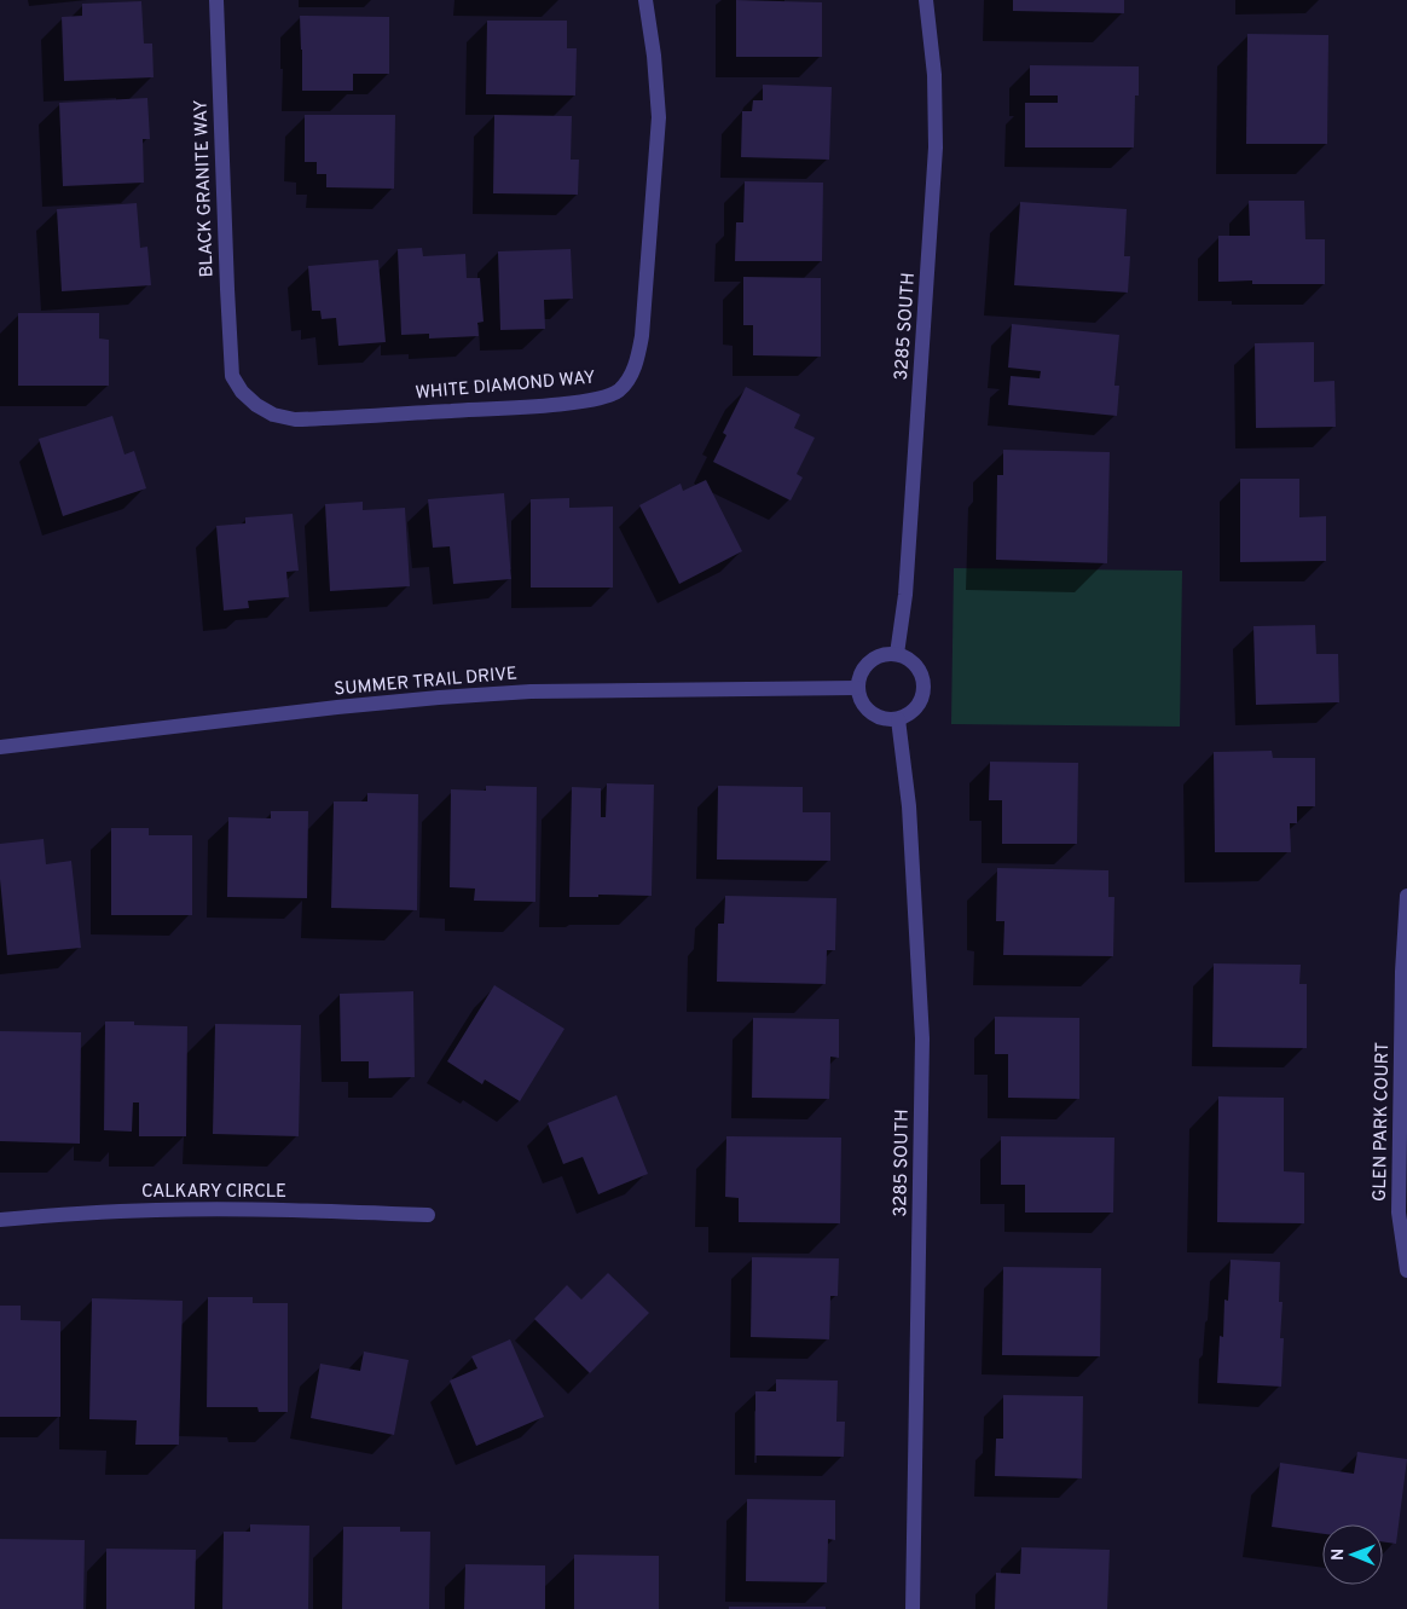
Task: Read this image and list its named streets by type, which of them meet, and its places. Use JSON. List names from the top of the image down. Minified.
{"streets":{"street":["BLACK GRANITE WAY","3285 SOUTH","WHITE DIAMOND WAY","SUMMER TRAIL DRIVE","GLEN PARK COURT","CALKARY CIRCLE"]},"crossings":[["BLACK GRANITE WAY","WHITE DIAMOND WAY"],["3285 SOUTH","SUMMER TRAIL DRIVE"]],"north":"left"}
